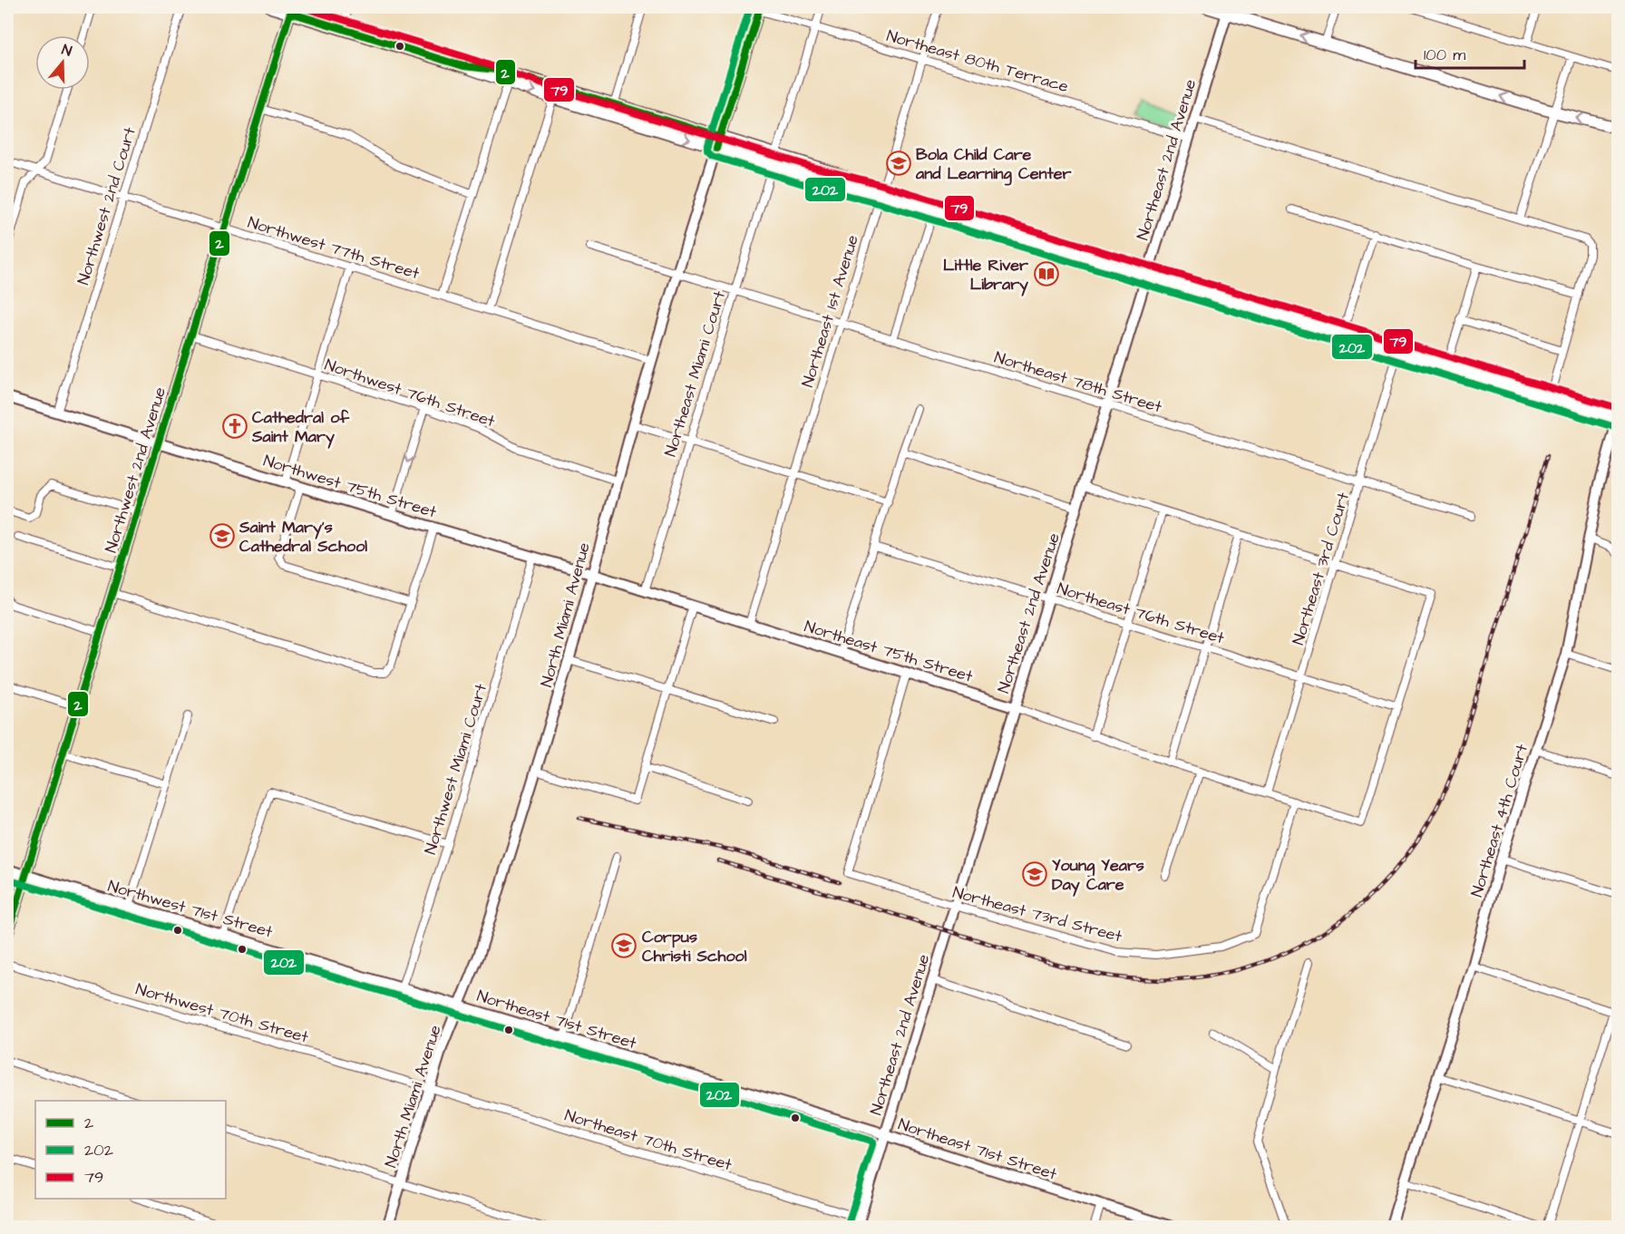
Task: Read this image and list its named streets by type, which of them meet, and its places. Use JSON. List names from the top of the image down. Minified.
{"streets":{"street":["Northeast 80th Terrace","Northeast 2nd Avenue","Northwest 2nd Court","Northwest 77th Street","Northeast 1st Avenue","Northeast Miami Court","Northeast 78th Street","Northwest 76th Street","Northwest 2nd Avenue","Northwest 75th Street","Northeast 3rd Court","Northeast 76th Street","North Miami Avenue","Northeast 75th Street","Northwest Miami Court","Northeast 4th Court","Northwest 71st Street","Northeast 73rd Street","Northwest 70th Street","Northeast 71st Street","Northeast 70th Street"]},"crossings":[["Northeast 80th Terrace","Northeast 2nd Avenue"],["Northeast 80th Terrace","Northeast 1st Avenue"],["Northeast 80th Terrace","Northeast Miami Court"],["Northeast 80th Terrace","North Miami Avenue"],["Northeast 2nd Avenue","Northeast 78th Street"],["Northeast 2nd Avenue","Northeast 76th Street"],["Northeast 2nd Avenue","Northeast 75th Street"],["Northeast 2nd Avenue","Northeast 73rd Street"],["Northeast 2nd Avenue","Northeast 71st Street"],["Northeast 2nd Avenue","Northeast 70th Street"],["Northwest 2nd Court","Northwest 77th Street"],["Northwest 2nd Court","Northwest 75th Street"],["Northwest 77th Street","Northwest 2nd Avenue"],["Northwest 77th Street","North Miami Avenue"],["Northeast 1st Avenue","Northeast 78th Street"],["Northeast 1st Avenue","Northeast 75th Street"],["Northeast Miami Court","Northeast 78th Street"],["Northeast Miami Court","Northeast 75th Street"],["Northeast 78th Street","Northeast 3rd Court"],["Northeast 78th Street","North Miami Avenue"],["Northwest 76th Street","Northwest 2nd Avenue"],["Northwest 76th Street","North Miami Avenue"],["Northwest 2nd Avenue","Northwest 75th Street"],["Northwest 2nd Avenue","Northwest 71st Street"],["Northwest 75th Street","North Miami Avenue"],["Northwest 75th Street","Northeast 75th Street"],["Northwest 75th Street","Northwest Miami Court"],["Northeast 3rd Court","Northeast 76th Street"],["Northeast 3rd Court","Northeast 75th Street"],["Northeast 76th Street","Northeast 75th Street"],["North Miami Avenue","Northeast 75th Street"],["North Miami Avenue","Northwest 71st Street"],["North Miami Avenue","Northwest 70th Street"],["North Miami Avenue","Northeast 71st Street"],["North Miami Avenue","Northeast 70th Street"],["Northeast 75th Street","Northeast 73rd Street"],["Northwest Miami Court","Northwest 71st Street"],["Northwest 71st Street","Northeast 71st Street"],["Northwest 70th Street","Northeast 70th Street"]],"places":{"school or university":["Bola Child Care and Learning Center","Saint Mary's Cathedral School","Young Years Day Care","Corpus Christi School"],"library":["Little River Library"],"church":["Cathedral of Saint Mary"]},"lines":["transit line 2","transit line 202","transit line 79"],"legend":["2","202","79"],"scale_bar":"100 m","north":"top"}
